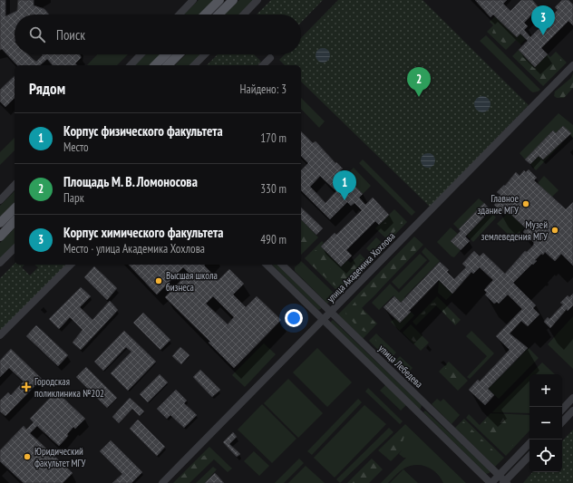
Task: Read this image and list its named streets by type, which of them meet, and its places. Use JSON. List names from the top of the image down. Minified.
{"streets":{"street":["улица Академика Хохлова","улица Лебедева"]},"crossings":[["улица Академика Хохлова","улица Лебедева"]],"places":{"other":["Главное здание МГУ","Музей землеведения МГУ","Высшая школа бизнеса","Юридический факультет МГУ"],"health":["Городская поликлиника №202"]},"page":{"pins":["3","2","1"],"search":"Поиск","heading":["Рядом","Найдено: 3"],"list":[{"mark":"1","name":"Корпус физического факультета","note":"Место","value":"170 m"},{"mark":"2","name":"Площадь М. В. Ломоносова","note":"Парк","value":"330 m"},{"mark":"3","name":"Корпус химического факультета","note":"Место · улица Академика Хохлова","value":"490 m"}],"map_buttons":["+","−"]}}
